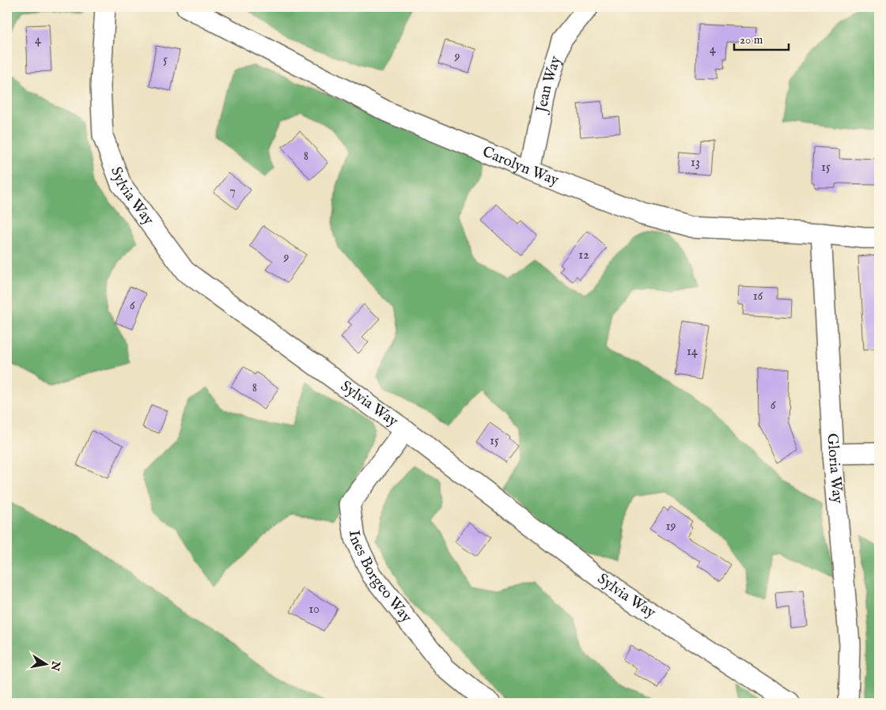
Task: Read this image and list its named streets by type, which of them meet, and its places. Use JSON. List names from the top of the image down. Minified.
{"streets":{"street":["Jean Way","Carolyn Way","Sylvia Way","Gloria Way","Ines Borgeo Way"]},"crossings":[["Jean Way","Carolyn Way"],["Carolyn Way","Gloria Way"],["Sylvia Way","Ines Borgeo Way"]],"house_numbers":["4","4","9","5","8","13","15","7","12","9","16","6","14","8","6","15","19","10"],"scale_bar":"20 m","north":"right"}
